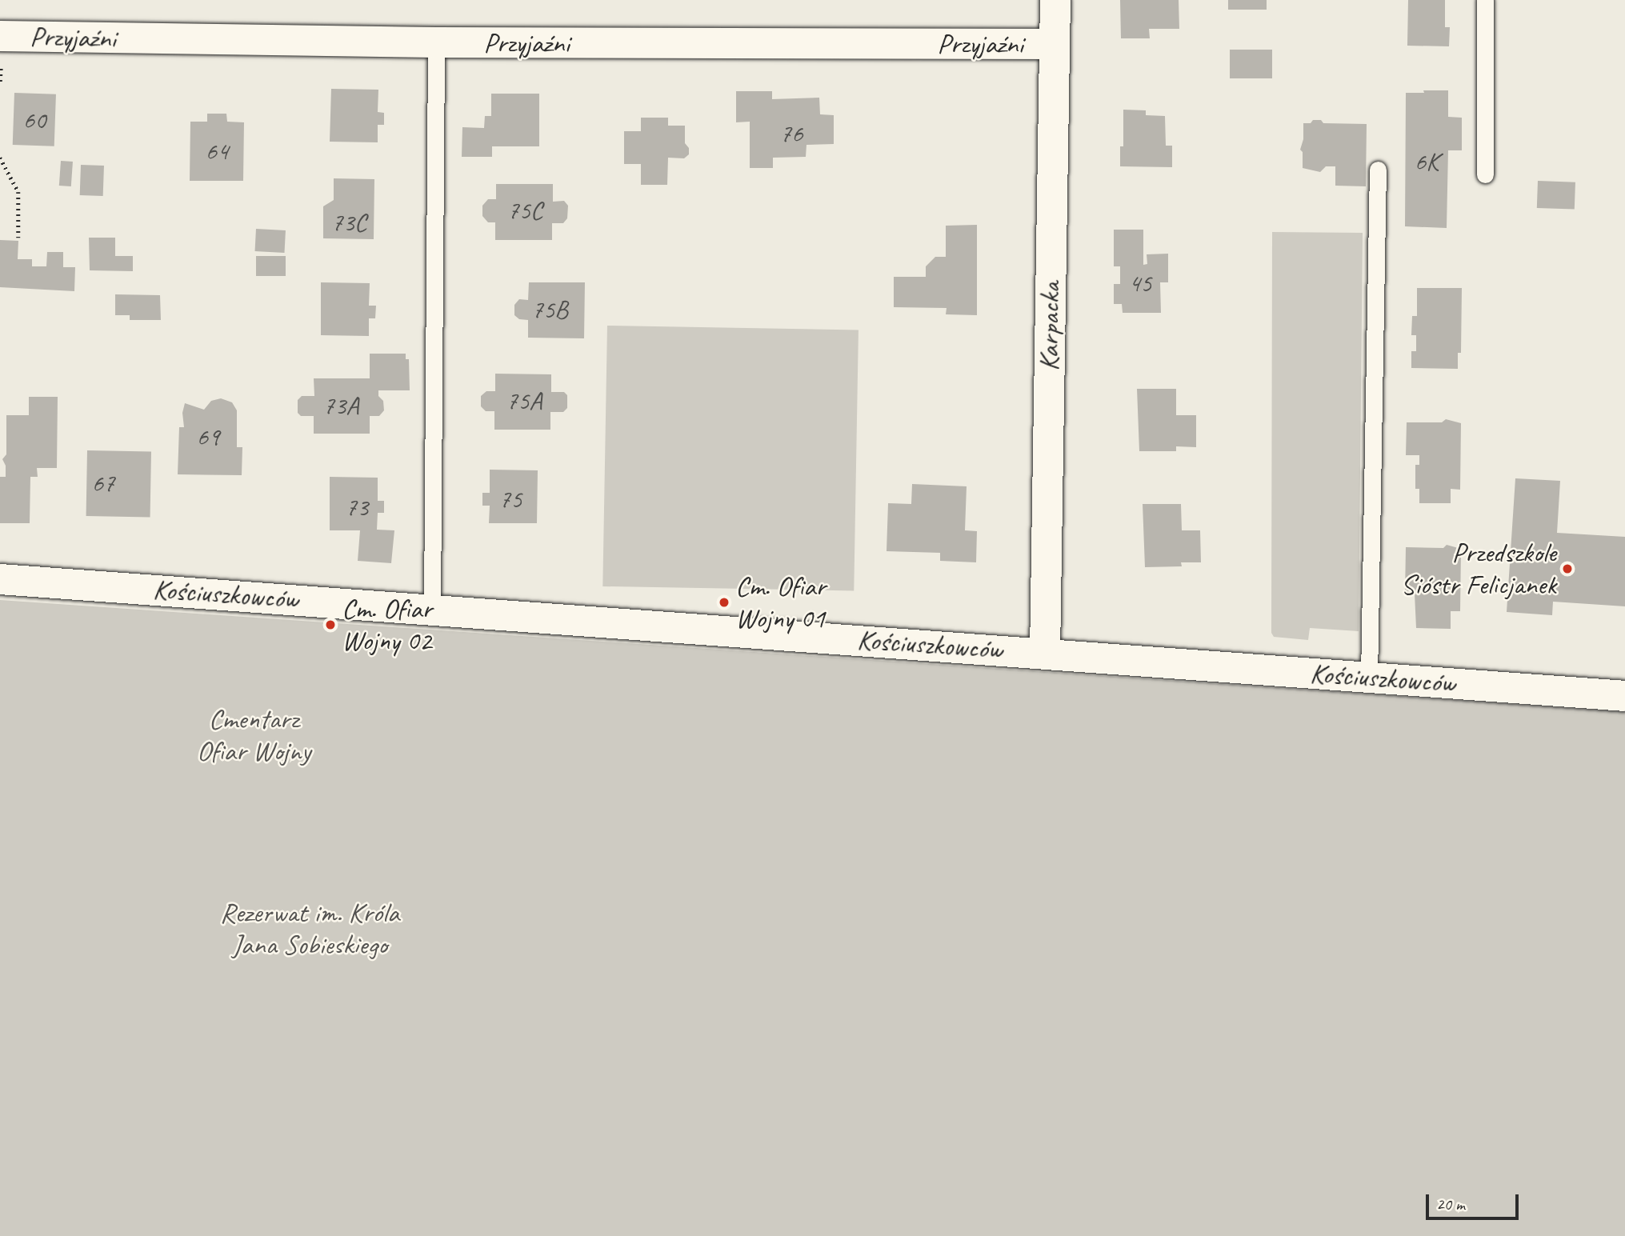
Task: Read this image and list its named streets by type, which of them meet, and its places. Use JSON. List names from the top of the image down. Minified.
{"streets":{"street":["Przyjaźni","Karpacka","Kościuszkowców"]},"crossings":[["Przyjaźni","Karpacka"],["Karpacka","Kościuszkowców"]],"parks":["Cmentarz Ofiar Wojny","Rezerwat im. Króla Jana Sobieskiego"],"places":["Przedszkole Sióstr Felicjanek","Cm. Ofiar Wojny 01","Cm. Ofiar Wojny 02"],"house_numbers":["60","76","64","6K","75C","73C","45","75B","75A","73A","69","67","75","73"],"scale_bar":"20 m"}
